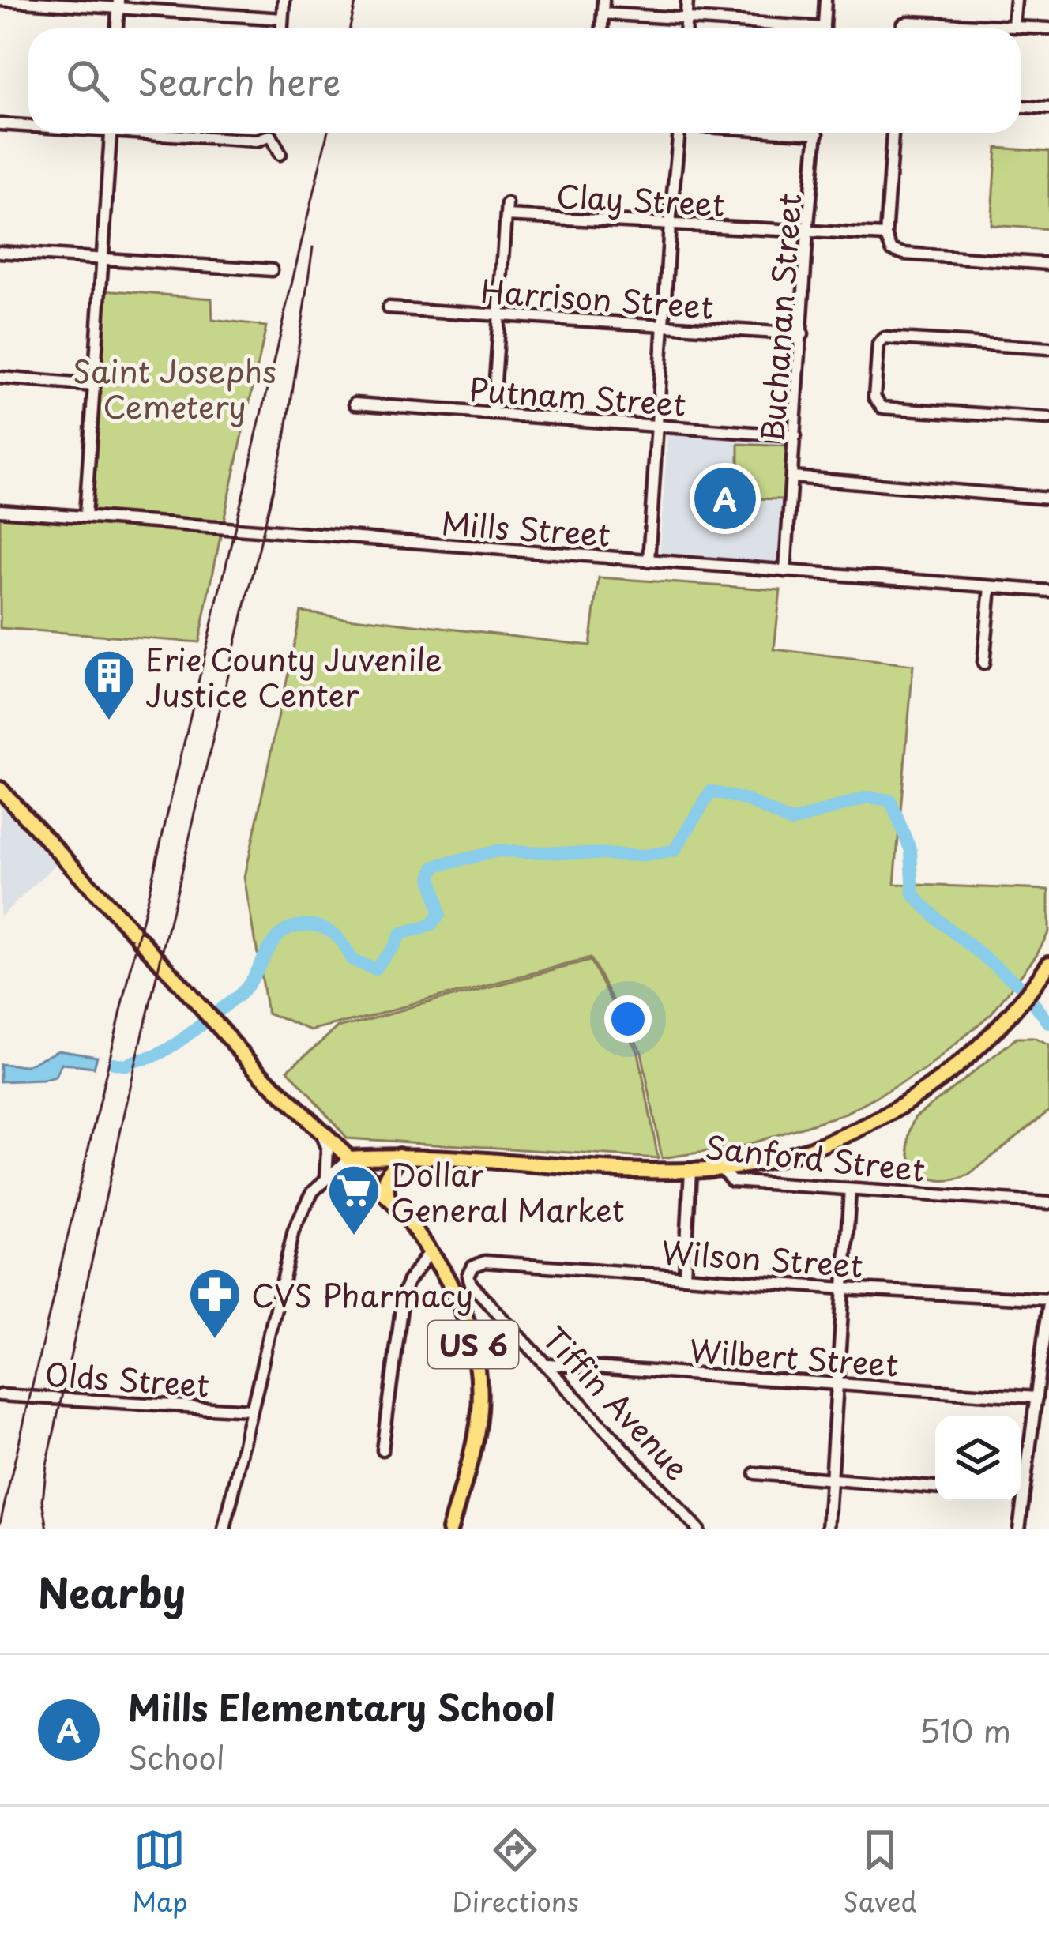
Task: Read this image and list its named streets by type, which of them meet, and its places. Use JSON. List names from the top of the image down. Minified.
{"streets":{"main road":["Sanford Street","US 6"],"street":["Clay Street","Harrison Street","Buchanan Street","Putnam Street","Mills Street","Wilson Street","Wilbert Street","Olds Street","Tiffin Avenue"]},"crossings":[["Clay Street","Buchanan Street"],["Harrison Street","Buchanan Street"],["Buchanan Street","Putnam Street"],["Buchanan Street","Mills Street"],["Sanford Street","US 6"],["Wilson Street","Tiffin Avenue"],["Wilbert Street","Tiffin Avenue"]],"parks":["Saint Josephs Cemetery"],"places":{"building":["Erie County Juvenile Justice Center"],"supermarket":["Dollar General Market"],"pharmacy":["CVS Pharmacy"]},"page":{"search":"Search here","pins":"A","heading":"Nearby","list":[{"mark":"A","name":"Mills Elementary School","note":"School","value":"510 m"}],"nav":["Map","Directions","Saved"]}}
